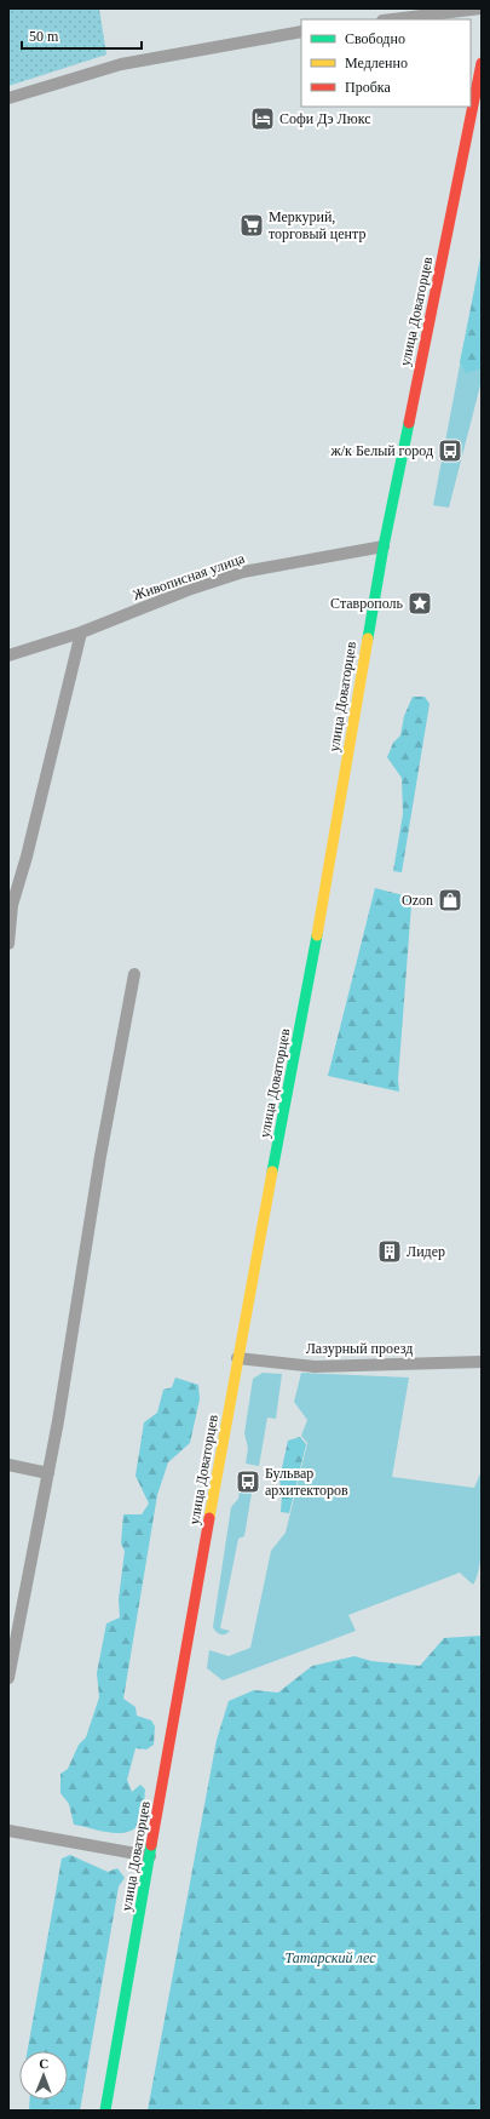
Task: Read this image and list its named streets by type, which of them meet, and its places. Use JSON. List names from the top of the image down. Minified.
{"streets":{"main road":["улица Доваторцев"],"street":["Живописная улица","Лазурный проезд"]},"crossings":[["улица Доваторцев","Живописная улица"],["улица Доваторцев","Лазурный проезд"]],"parks":["Татарский лес"],"places":{"hotel":["Софи Дэ Люкс"],"supermarket":["Меркурий, торговый центр"],"bus stop":["ж/к Белый город","Бульвар архитекторов"],"place":["Ставрополь"],"shop":["Ozon"],"building":["Лидер"]},"legend":["Свободно","Медленно","Пробка"],"scale_bar":"50 m","north":"top"}
